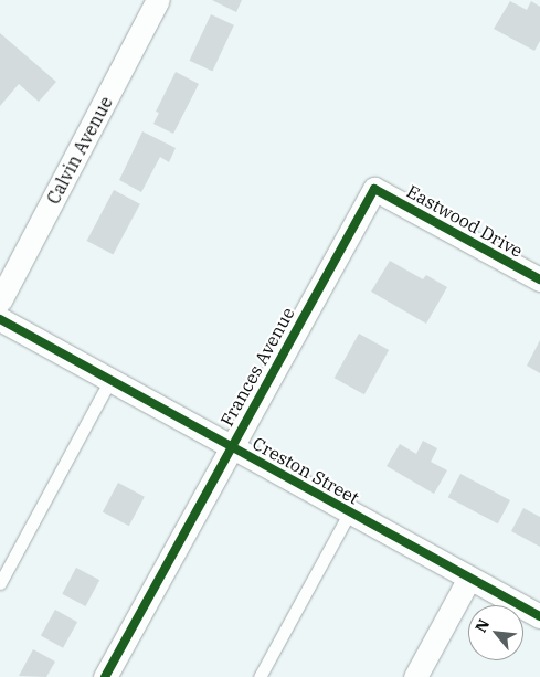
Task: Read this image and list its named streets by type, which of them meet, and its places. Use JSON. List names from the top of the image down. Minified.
{"streets":{"street":["Calvin Avenue","Eastwood Drive","Frances Avenue","Creston Street"]},"crossings":[["Eastwood Drive","Frances Avenue"],["Frances Avenue","Creston Street"]],"north":"top left"}
